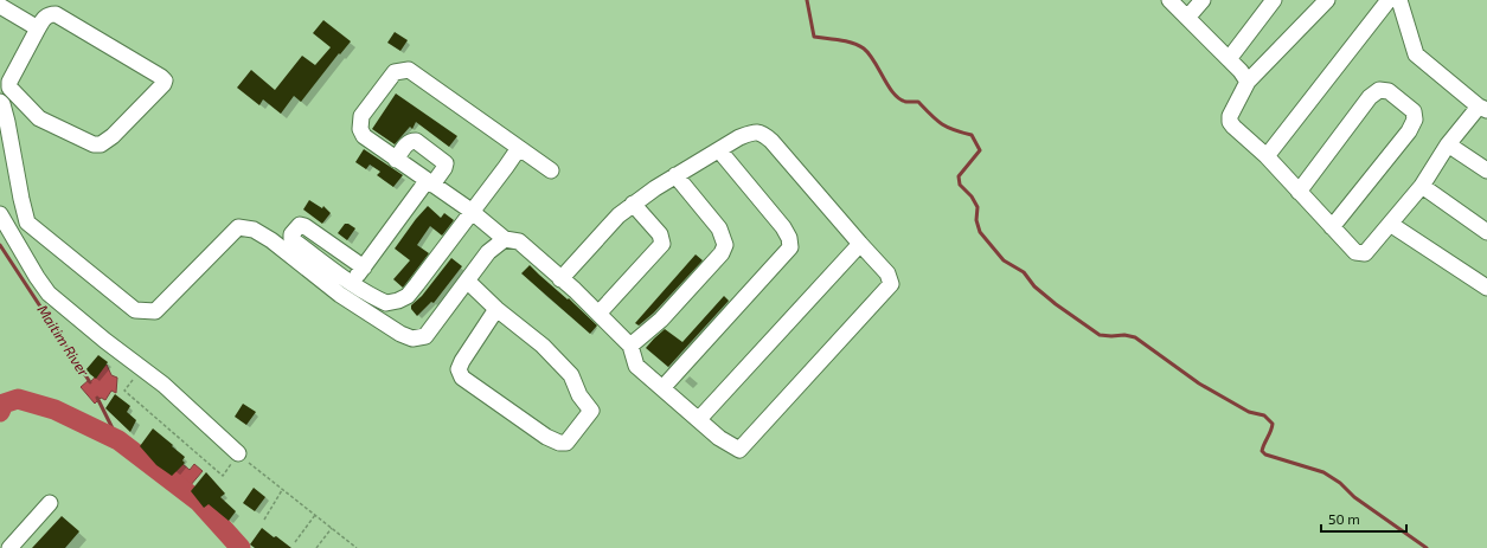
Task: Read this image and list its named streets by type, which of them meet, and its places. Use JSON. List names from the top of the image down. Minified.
{"water":["Maitim River"],"scale_bar":"50 m"}
